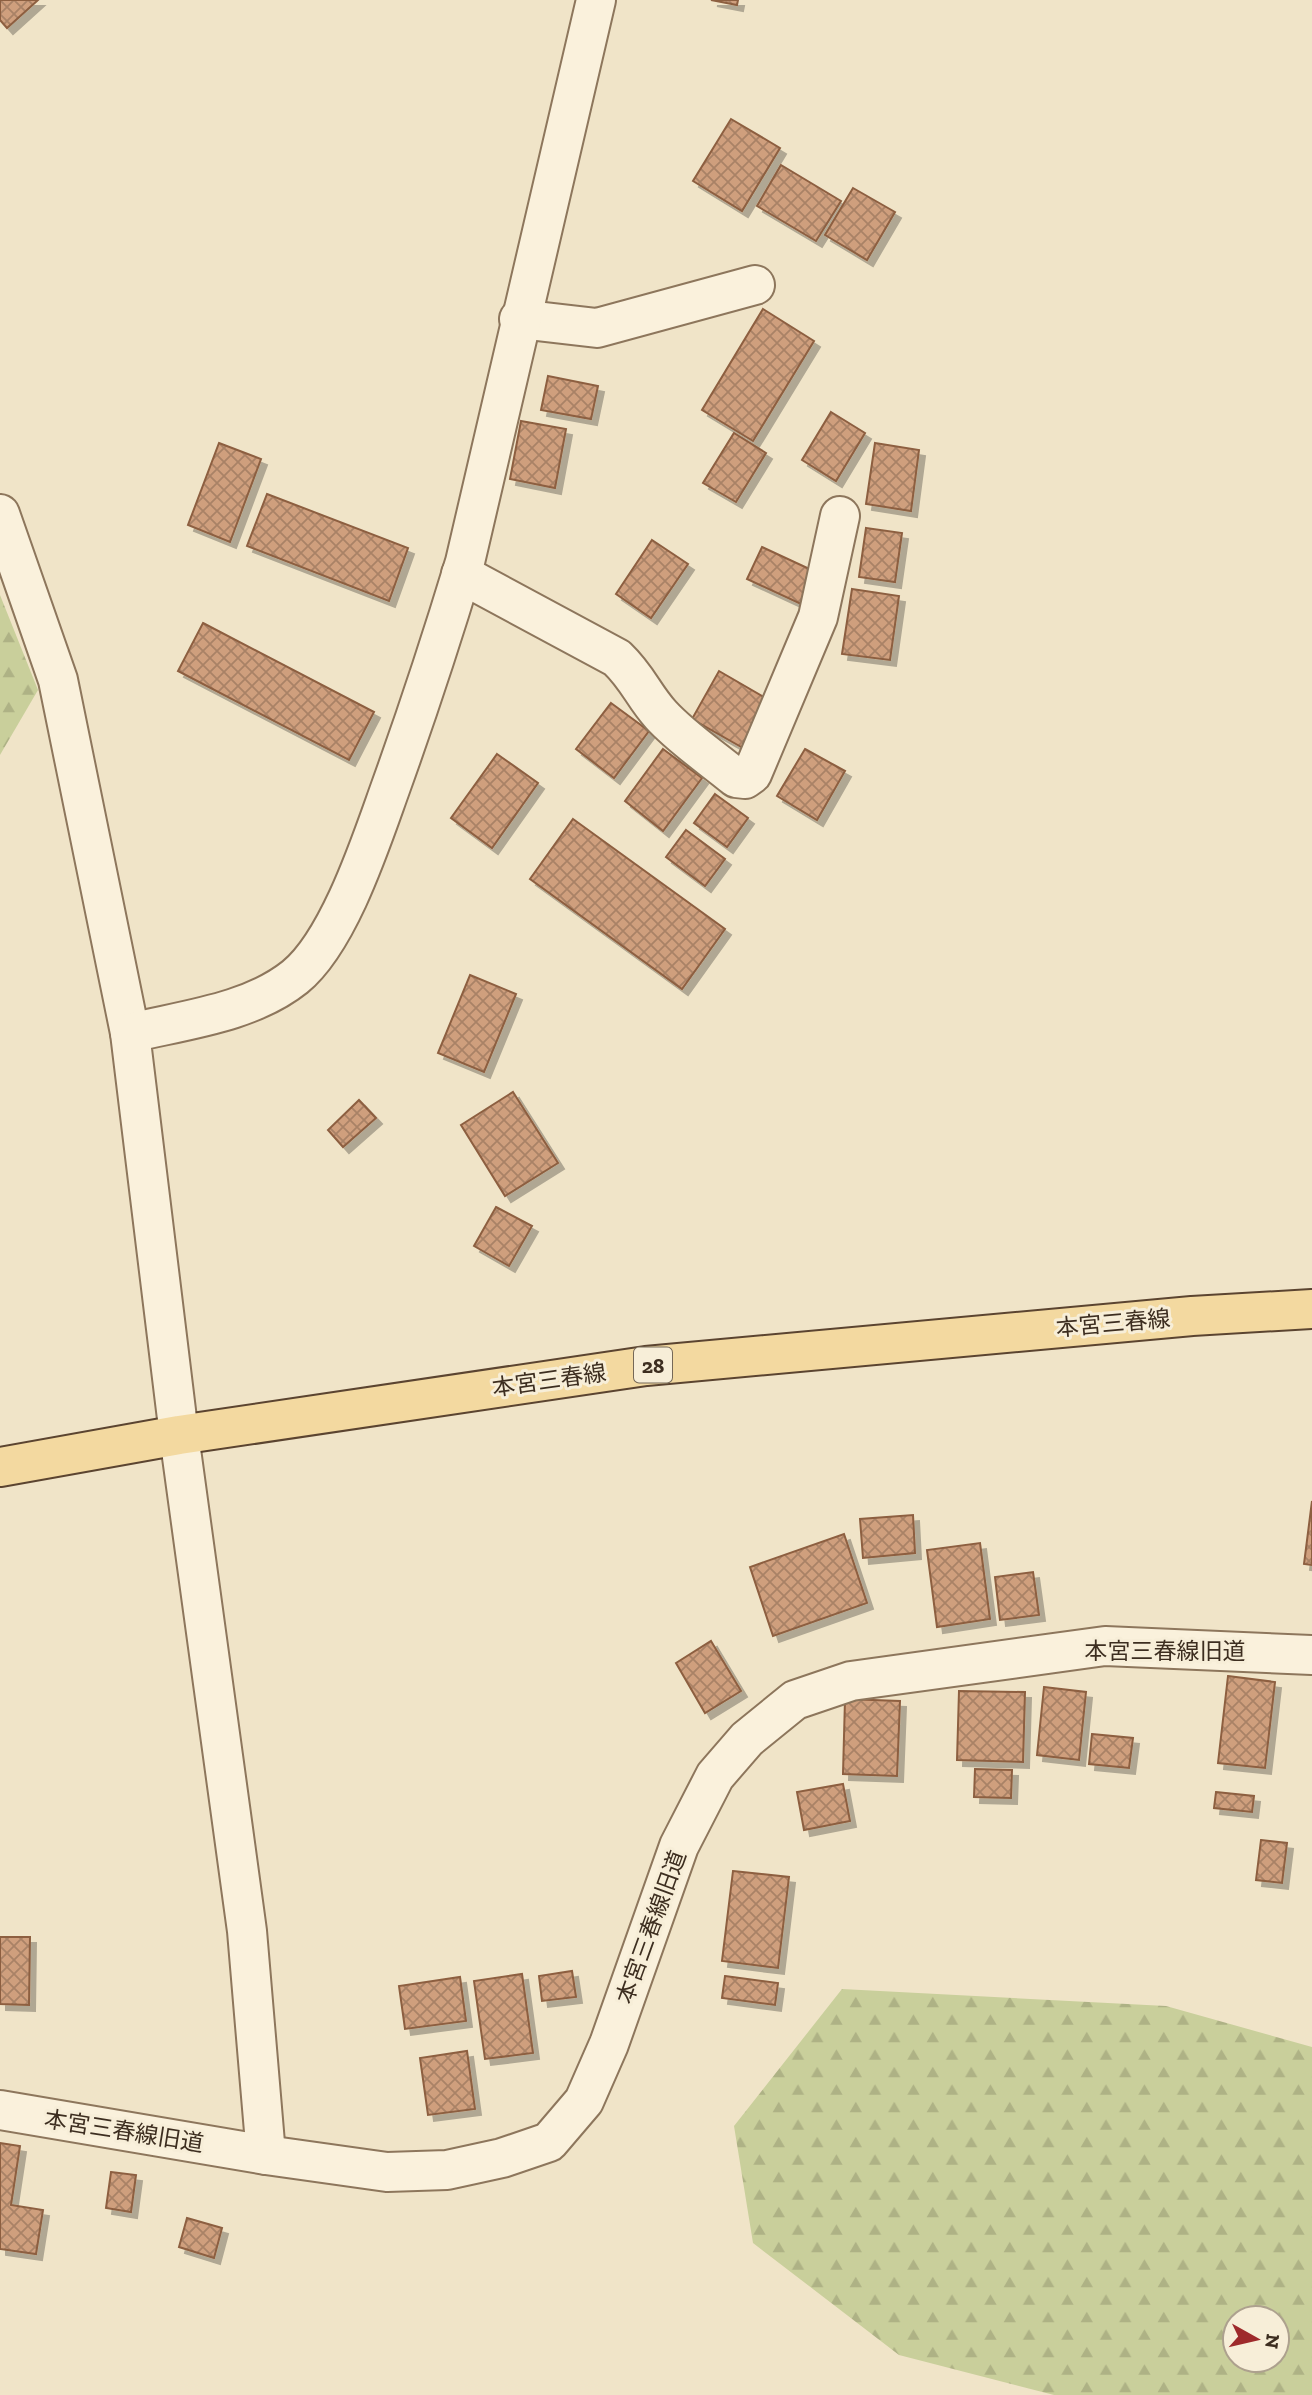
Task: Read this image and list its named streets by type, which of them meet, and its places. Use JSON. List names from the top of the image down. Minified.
{"streets":{"main road":["本宮三春線","28"],"street":["本宮三春線旧道"]},"north":"right"}
